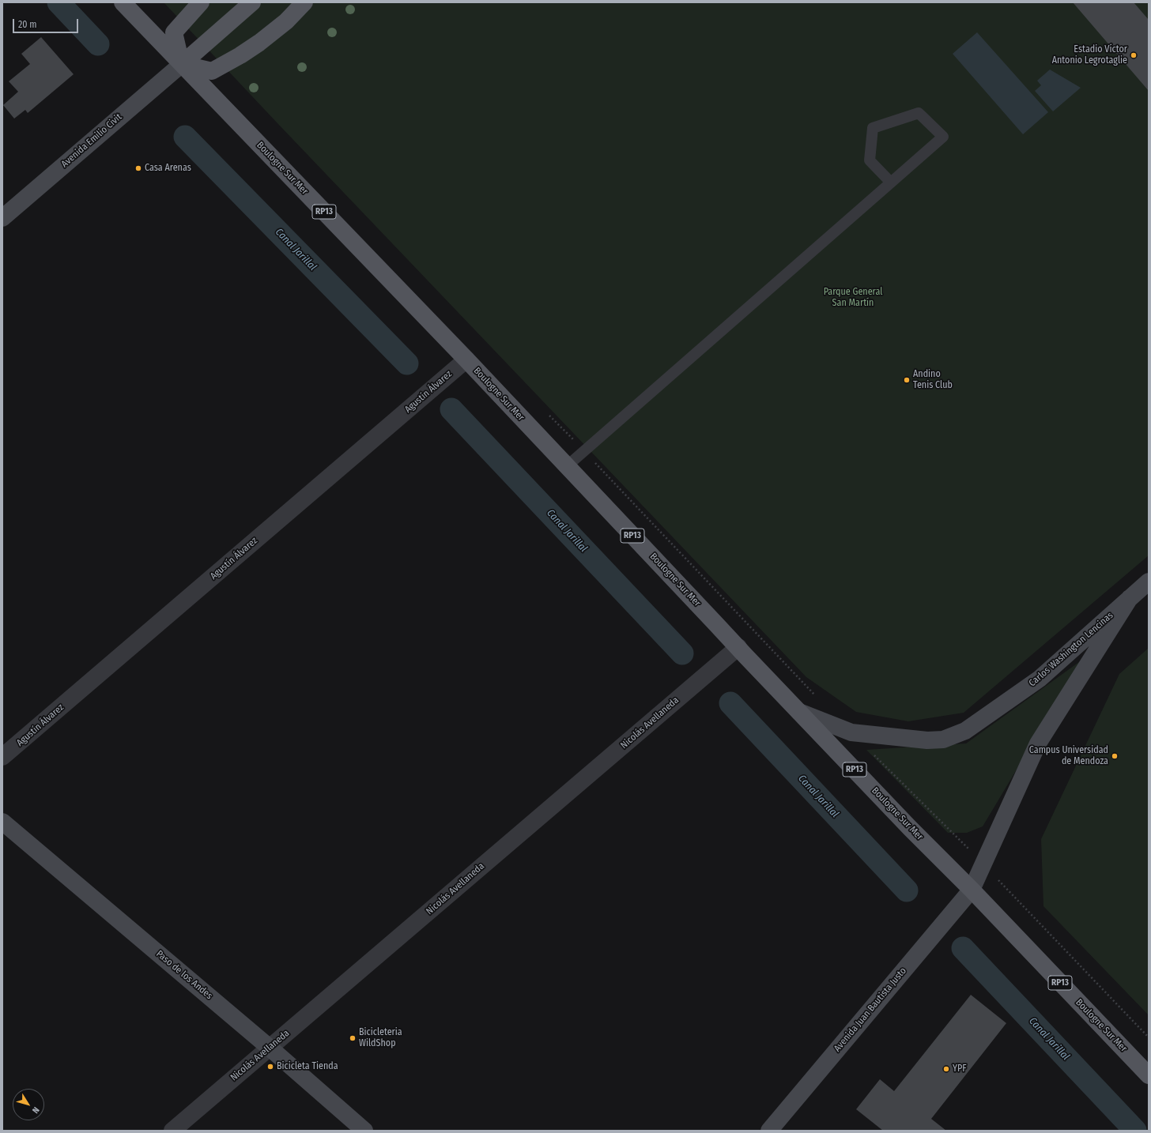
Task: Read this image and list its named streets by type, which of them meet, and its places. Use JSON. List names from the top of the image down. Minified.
{"streets":{"main road":["Avenida Emilio Civit","Boulogne Sur Mer","RP13","Carlos Washington Lencinas","Paso de los Andes","Avenida Juan Bautista Justo"],"street":["Agustín Álvarez","Nicolás Avellaneda"]},"crossings":[["Avenida Emilio Civit","Boulogne Sur Mer"],["Boulogne Sur Mer","Agustín Álvarez"],["Boulogne Sur Mer","Carlos Washington Lencinas"],["Boulogne Sur Mer","Nicolás Avellaneda"],["Boulogne Sur Mer","Avenida Juan Bautista Justo"],["Carlos Washington Lencinas","Avenida Juan Bautista Justo"],["Nicolás Avellaneda","Paso de los Andes"]],"water":["Canal Jarillal"],"parks":["Parque General San Martín"],"places":["Estadio Víctor Antonio Legrotaglie","Casa Arenas","Andino Tenis Club","Campus Universidad de Mendoza","Bicicleteria WildShop","Bicicleta Tienda","YPF"],"scale_bar":"20 m","north":"bottom right"}
